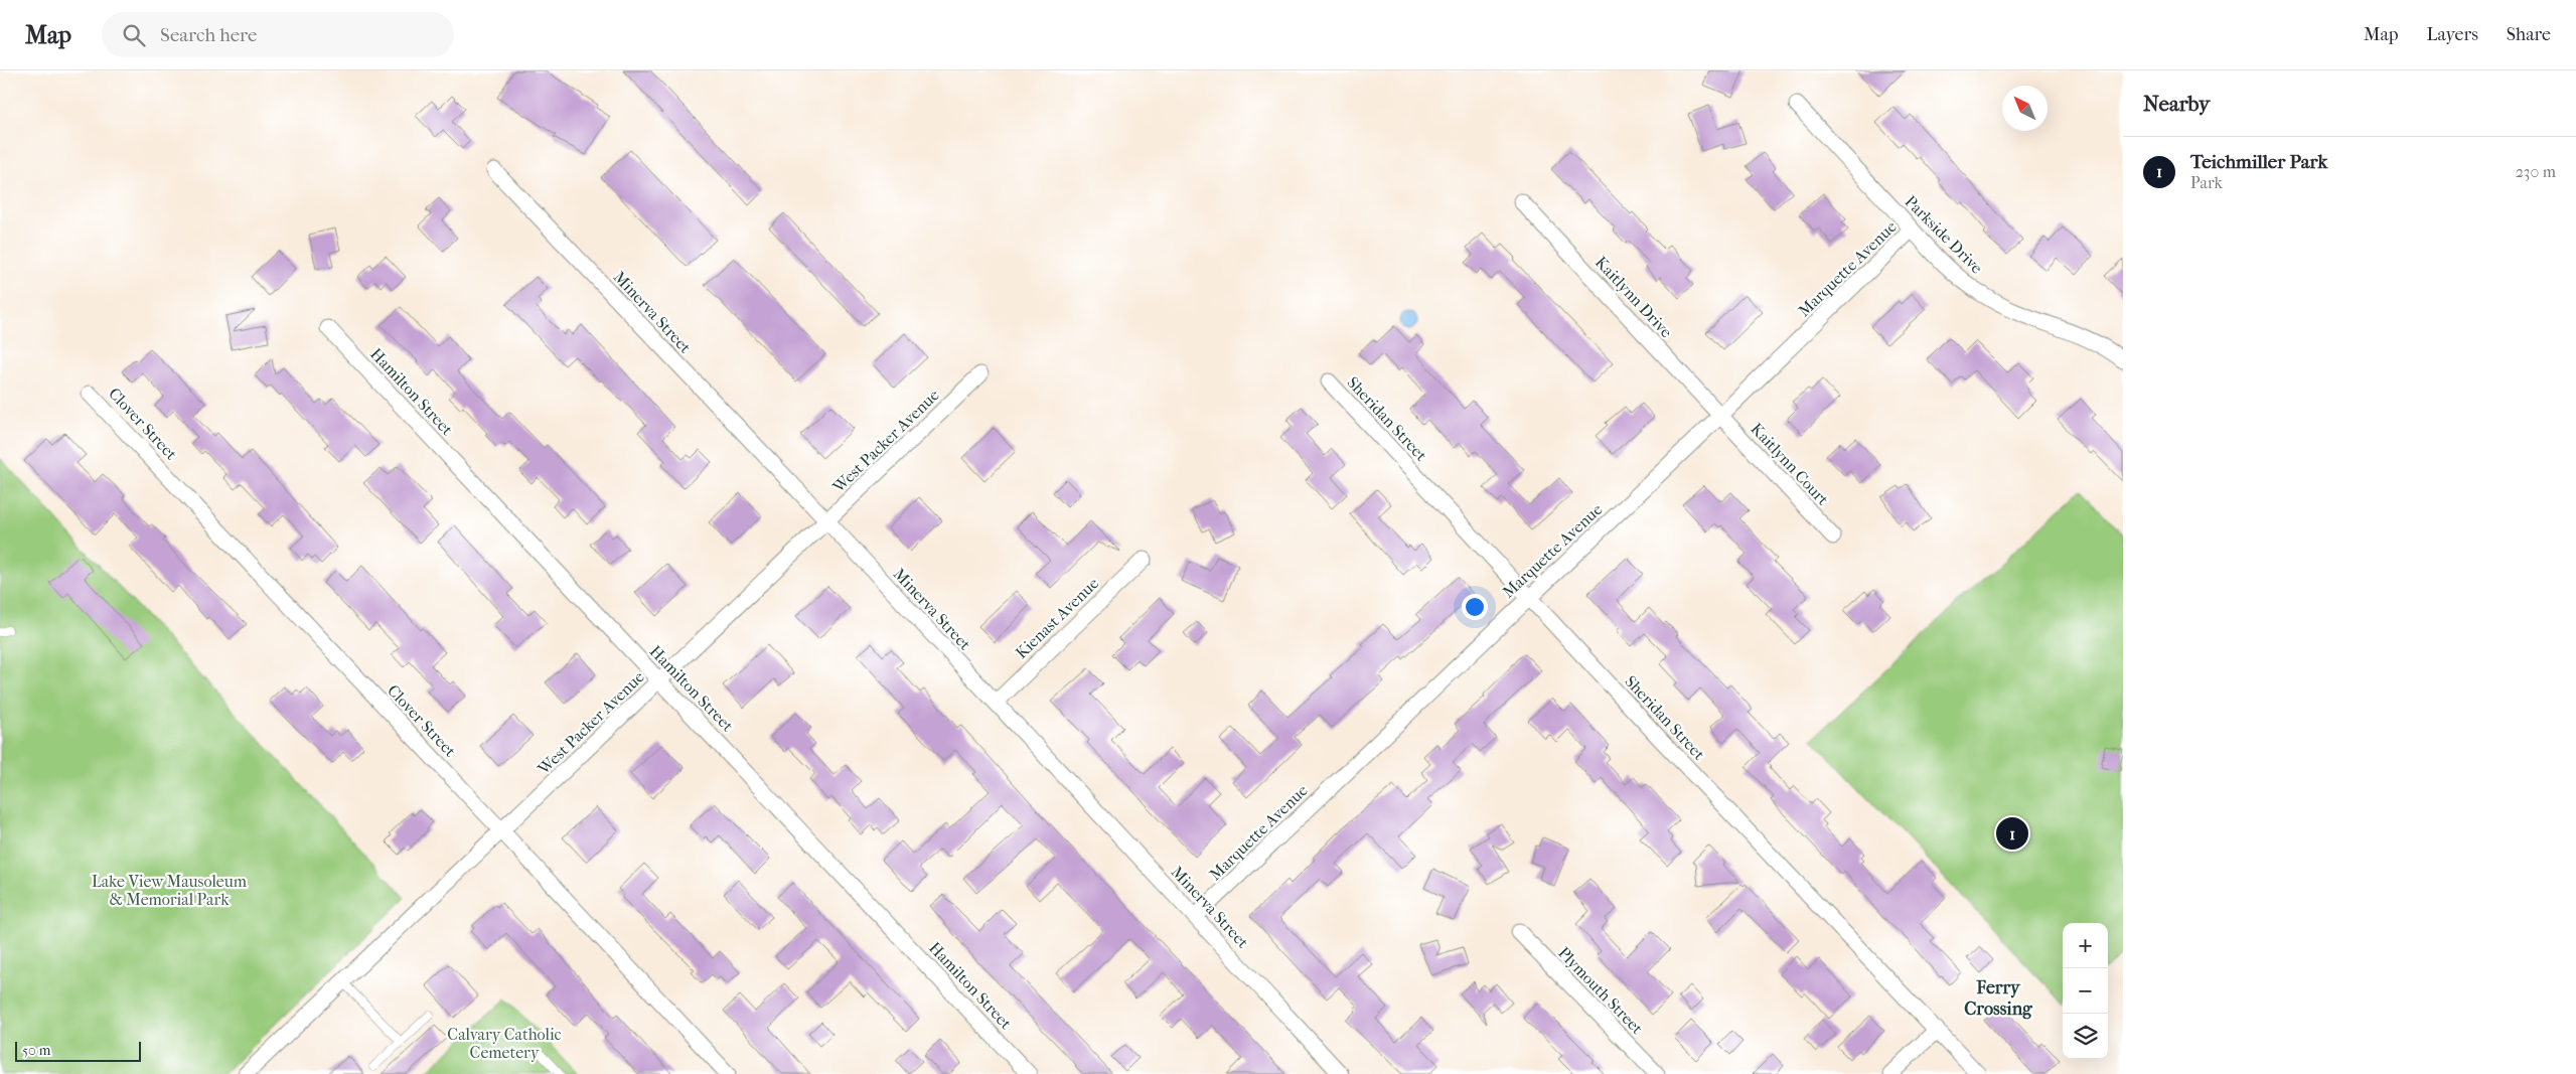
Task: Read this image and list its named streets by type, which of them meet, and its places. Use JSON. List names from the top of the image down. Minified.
{"streets":{"street":["Parkside Drive","Marquette Avenue","Kaitlynn Drive","Minerva Street","Hamilton Street","Sheridan Street","Clover Street","West Packer Avenue","Kaitlynn Court","Kienast Avenue","Plymouth Street"]},"crossings":[["Parkside Drive","Marquette Avenue"],["Marquette Avenue","Kaitlynn Drive"],["Marquette Avenue","Minerva Street"],["Marquette Avenue","Sheridan Street"],["Marquette Avenue","Kaitlynn Court"],["Kaitlynn Drive","Kaitlynn Court"],["Minerva Street","West Packer Avenue"],["Minerva Street","Kienast Avenue"],["Hamilton Street","West Packer Avenue"],["Clover Street","West Packer Avenue"]],"districts":["Ferry Crossing"],"parks":["Lake View Mausoleum & Memorial Park","Calvary Catholic Cemetery"],"scale_bar":"50 m","north":"top left","page":{"header":"Map","search":"Search here","nav":["Map","Layers","Share"],"heading":"Nearby","list":[{"mark":"1","name":"Teichmiller Park","note":"Park","value":"230 m"}],"pins":"1","map_buttons":["+","−"],"scale":"50 m"}}
